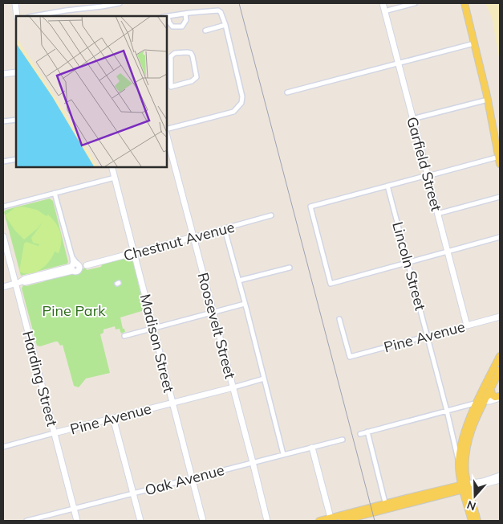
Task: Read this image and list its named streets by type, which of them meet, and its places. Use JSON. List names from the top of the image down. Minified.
{"streets":{"street":["Garfield Street","Chestnut Avenue","Lincoln Street","Roosevelt Street","Pine Avenue","Madison Street","Harding Street","Oak Avenue"]},"crossings":[["Garfield Street","Pine Avenue"],["Chestnut Avenue","Roosevelt Street"],["Chestnut Avenue","Madison Street"],["Chestnut Avenue","Harding Street"],["Lincoln Street","Pine Avenue"],["Roosevelt Street","Pine Avenue"],["Roosevelt Street","Oak Avenue"],["Pine Avenue","Madison Street"],["Pine Avenue","Harding Street"],["Madison Street","Oak Avenue"],["Harding Street","Oak Avenue"]],"parks":["Pine Park"],"north":"bottom"}
